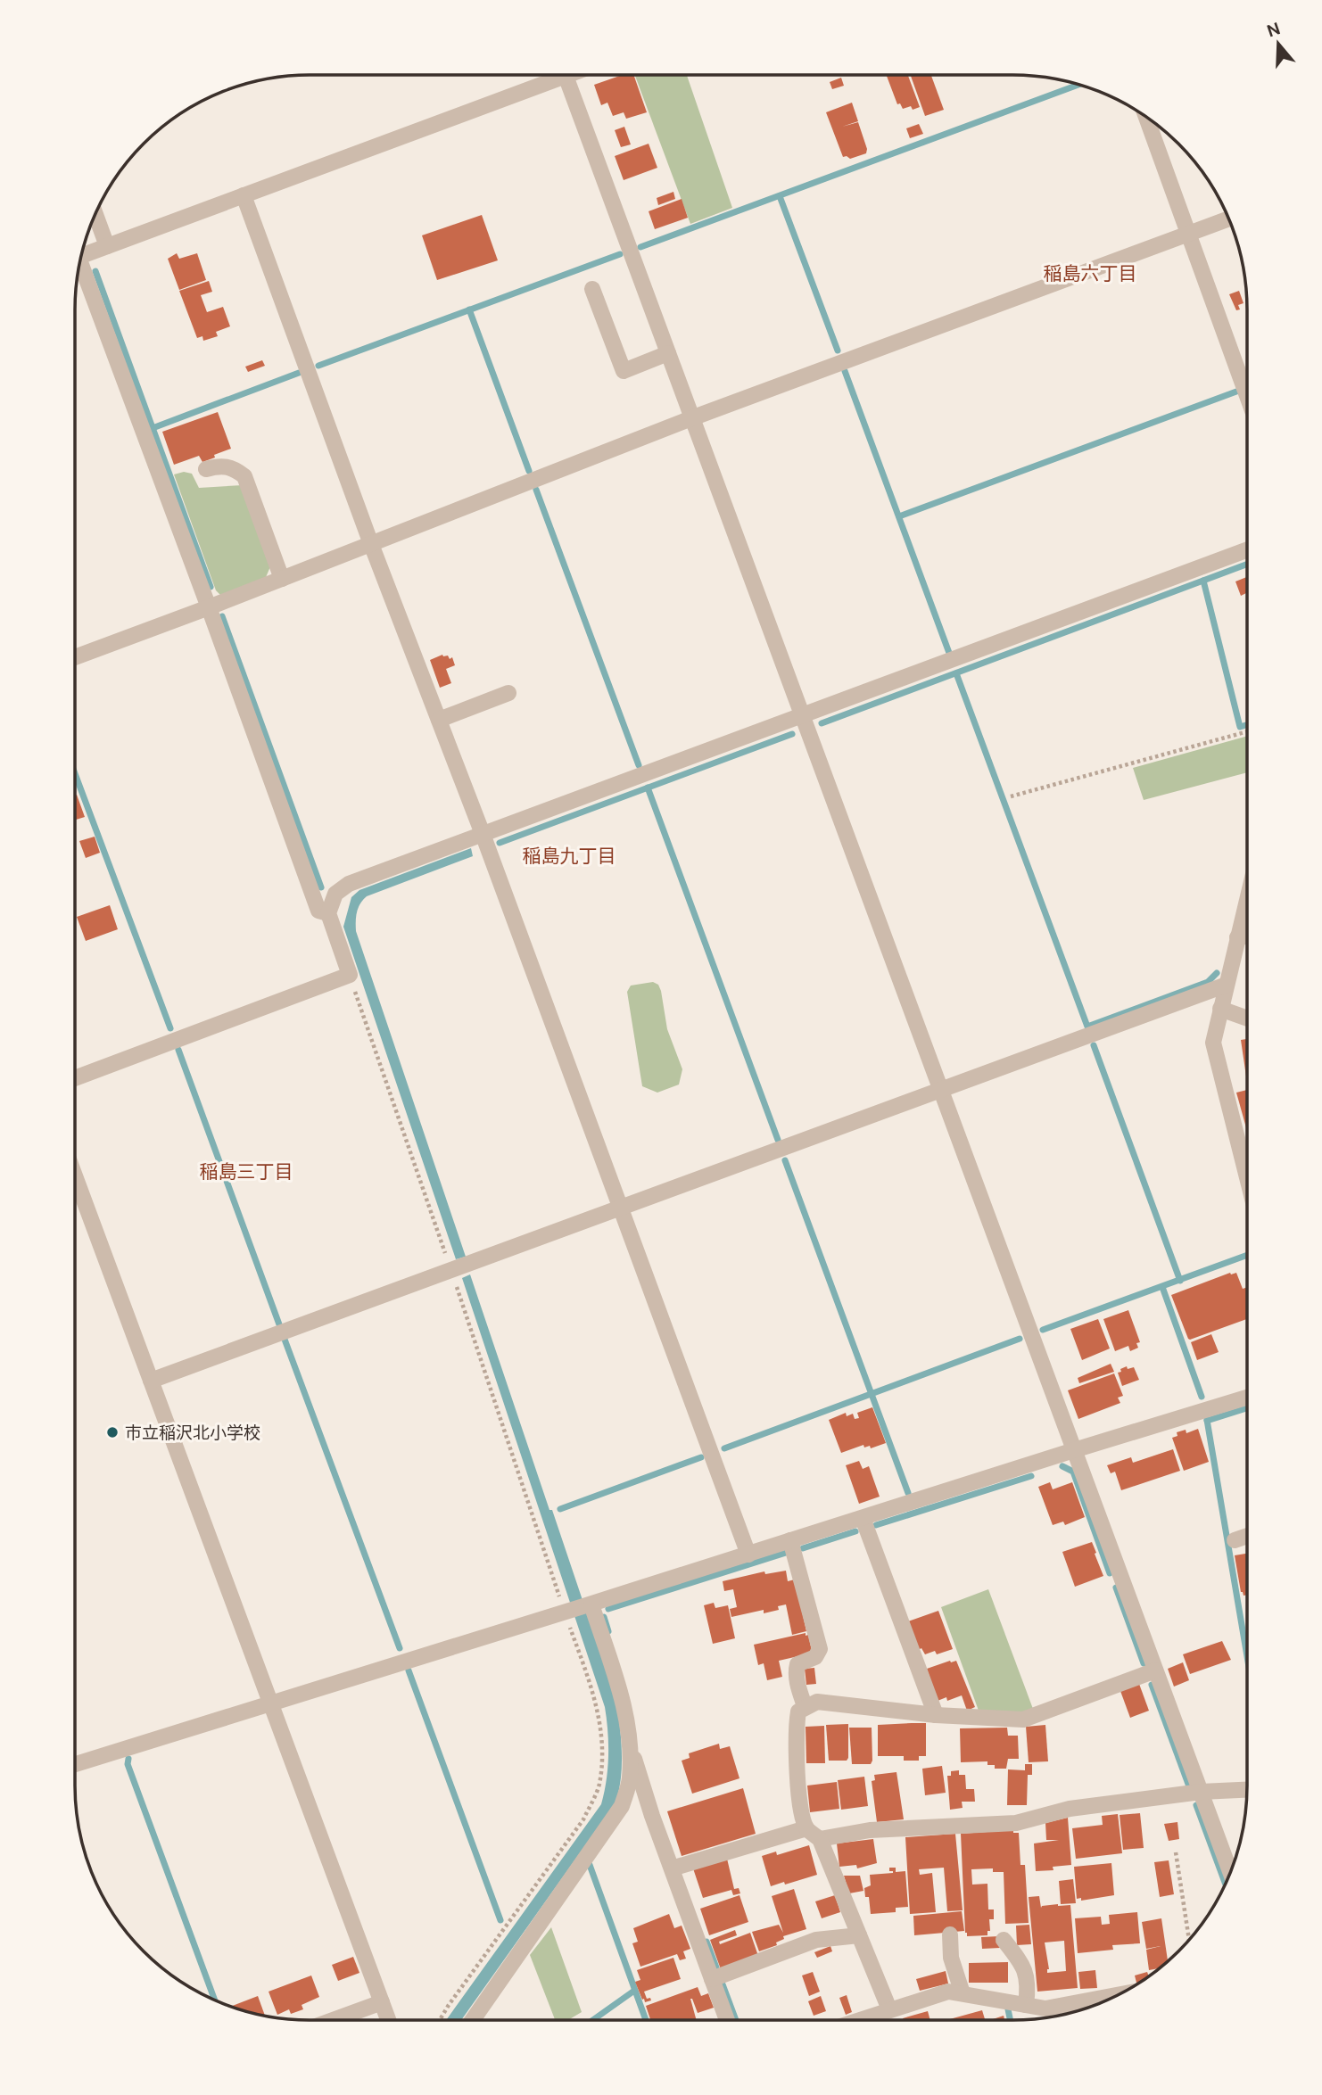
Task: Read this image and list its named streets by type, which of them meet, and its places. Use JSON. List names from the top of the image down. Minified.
{"districts":["稲島六丁目","稲島九丁目","稲島三丁目"],"places":["市立稲沢北小学校"],"north":"top"}
